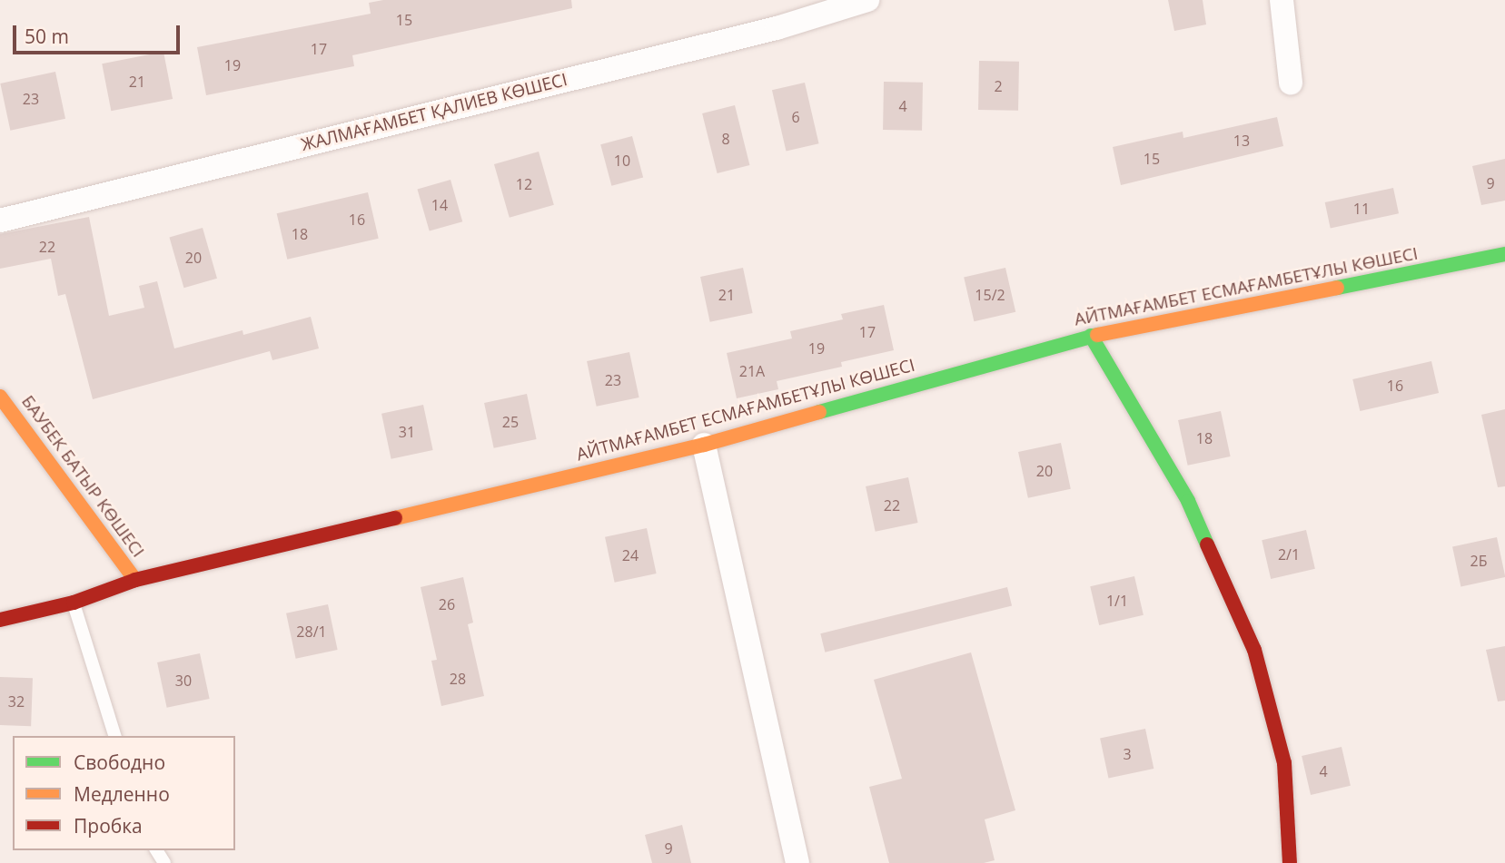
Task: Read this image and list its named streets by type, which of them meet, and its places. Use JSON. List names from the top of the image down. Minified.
{"streets":{"street":["ЖАЛМАҒАМБЕТ ҚАЛИЕВ КӨШЕСІ","АЙТМАҒАМБЕТ ЕСМАҒАМБЕТҰЛЫ КӨШЕСІ","БАУБЕК БАТЫР КӨШЕСІ"]},"crossings":[["АЙТМАҒАМБЕТ ЕСМАҒАМБЕТҰЛЫ КӨШЕСІ","БАУБЕК БАТЫР КӨШЕСІ"]],"house_numbers":["15","17","19","21","2","23","4","6","8","13","15","10","9","12","14","11","16","18","22","20","21","15/2","17","19","21А","23","16","25","31","18","20","22","2/1","24","2Б","1/1","26","28/1","28","30","32","3","4","9"],"legend":["Свободно","Медленно","Пробка"],"scale_bar":"50 m"}
